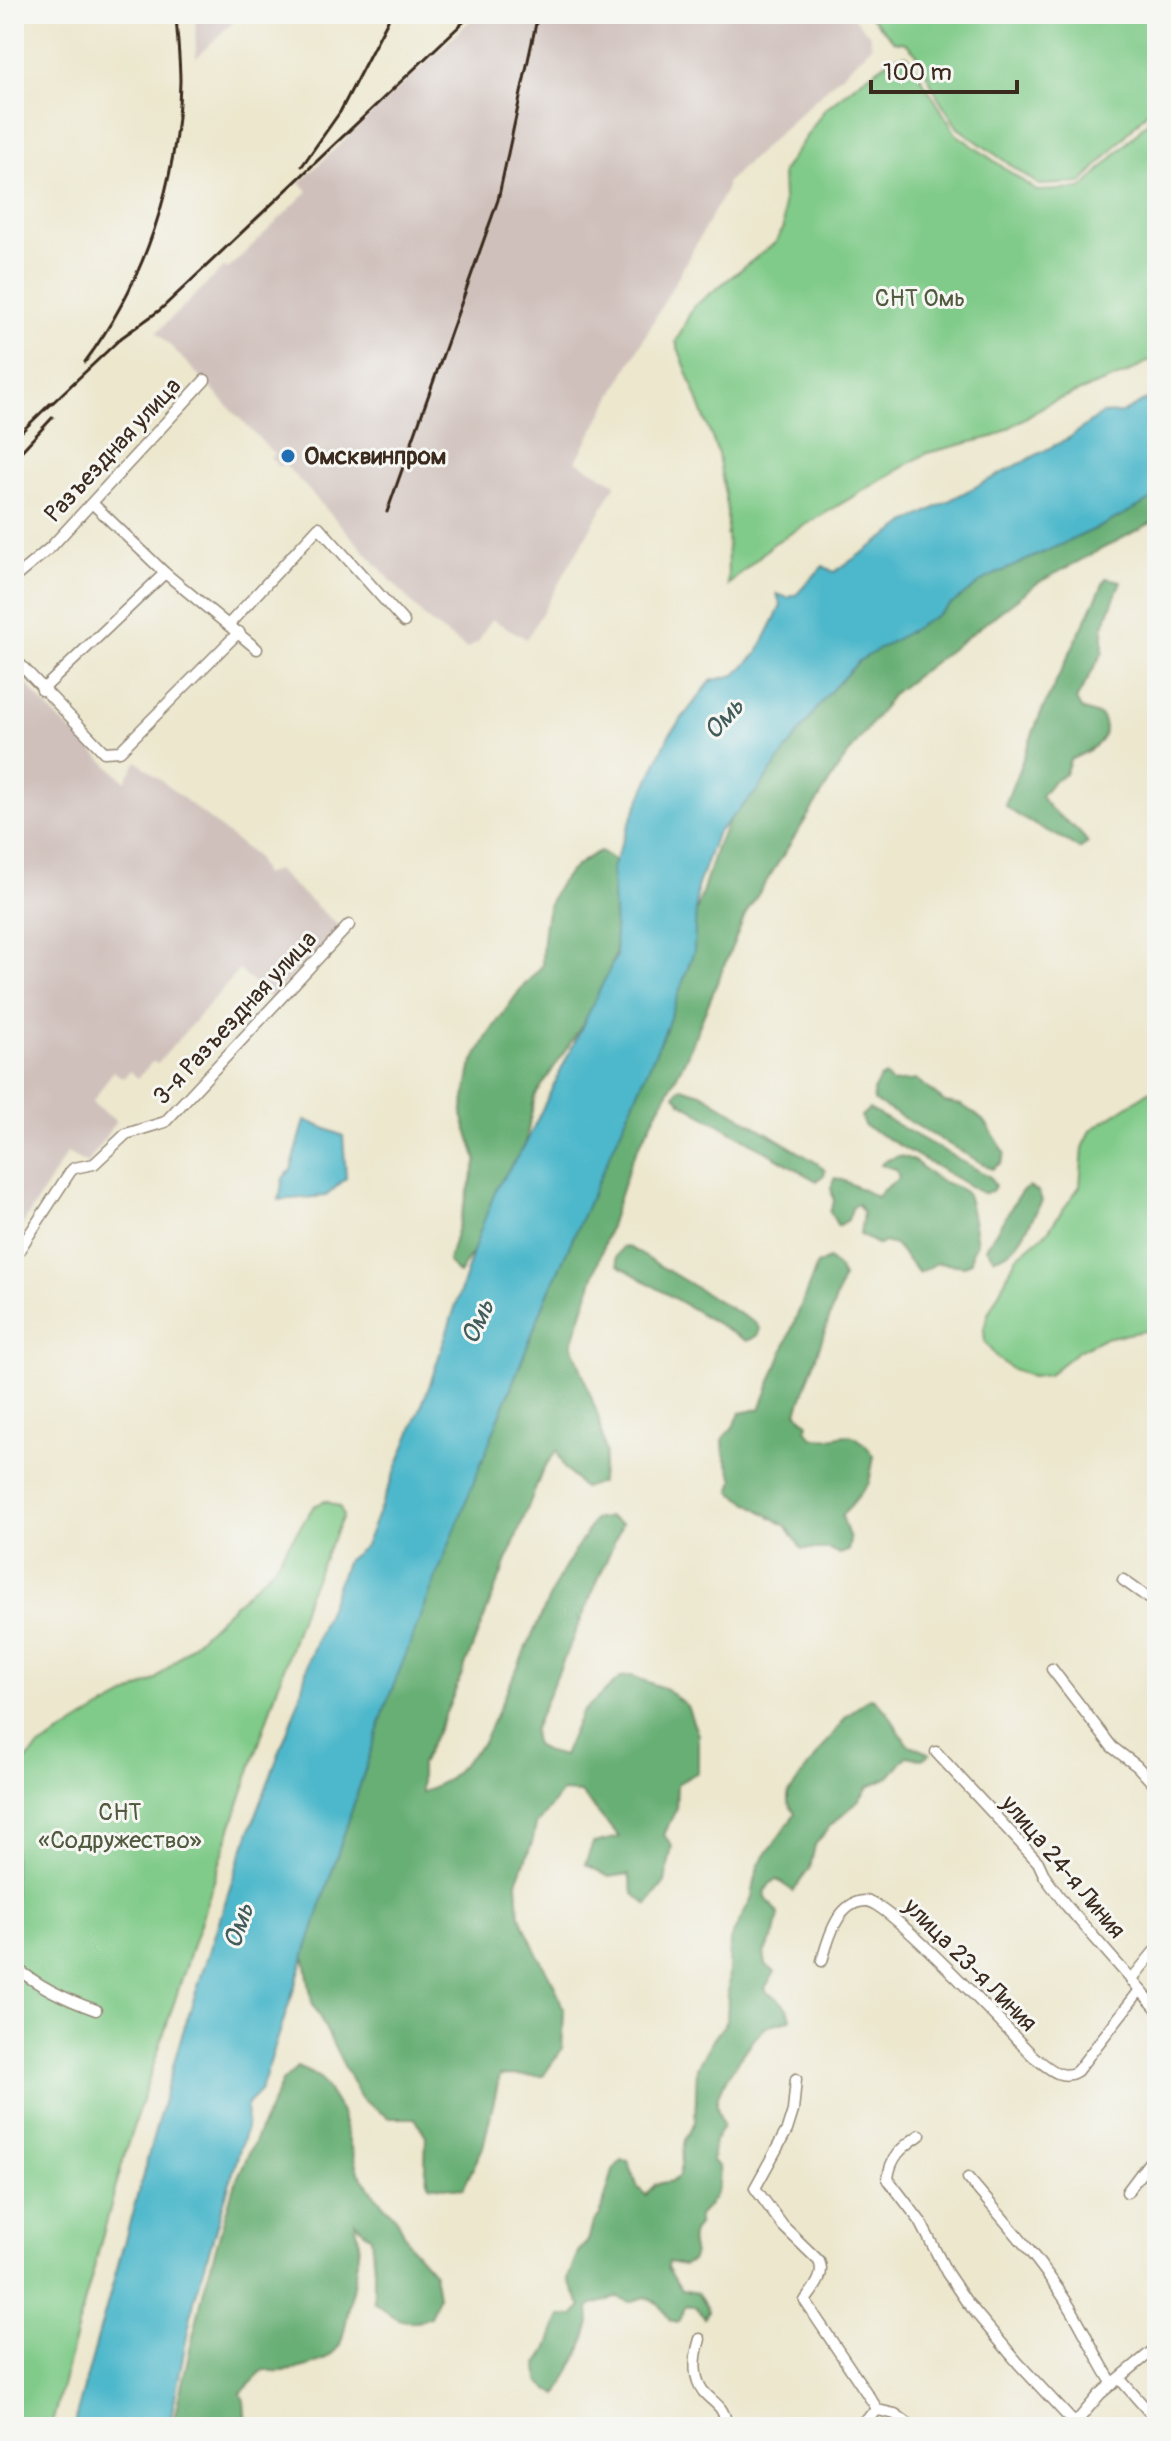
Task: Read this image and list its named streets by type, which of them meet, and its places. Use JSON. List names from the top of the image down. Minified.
{"streets":{"street":["Разъездная улица","3-я Разъездная улица","улица 24-я Линия","улица 23-я Линия"]},"crossings":[["улица 24-я Линия","улица 23-я Линия"]],"water":["Омь"],"parks":["СНТ Омь","СНТ «Содружество»"],"places":["Омсквинпром"],"scale_bar":"100 m"}
